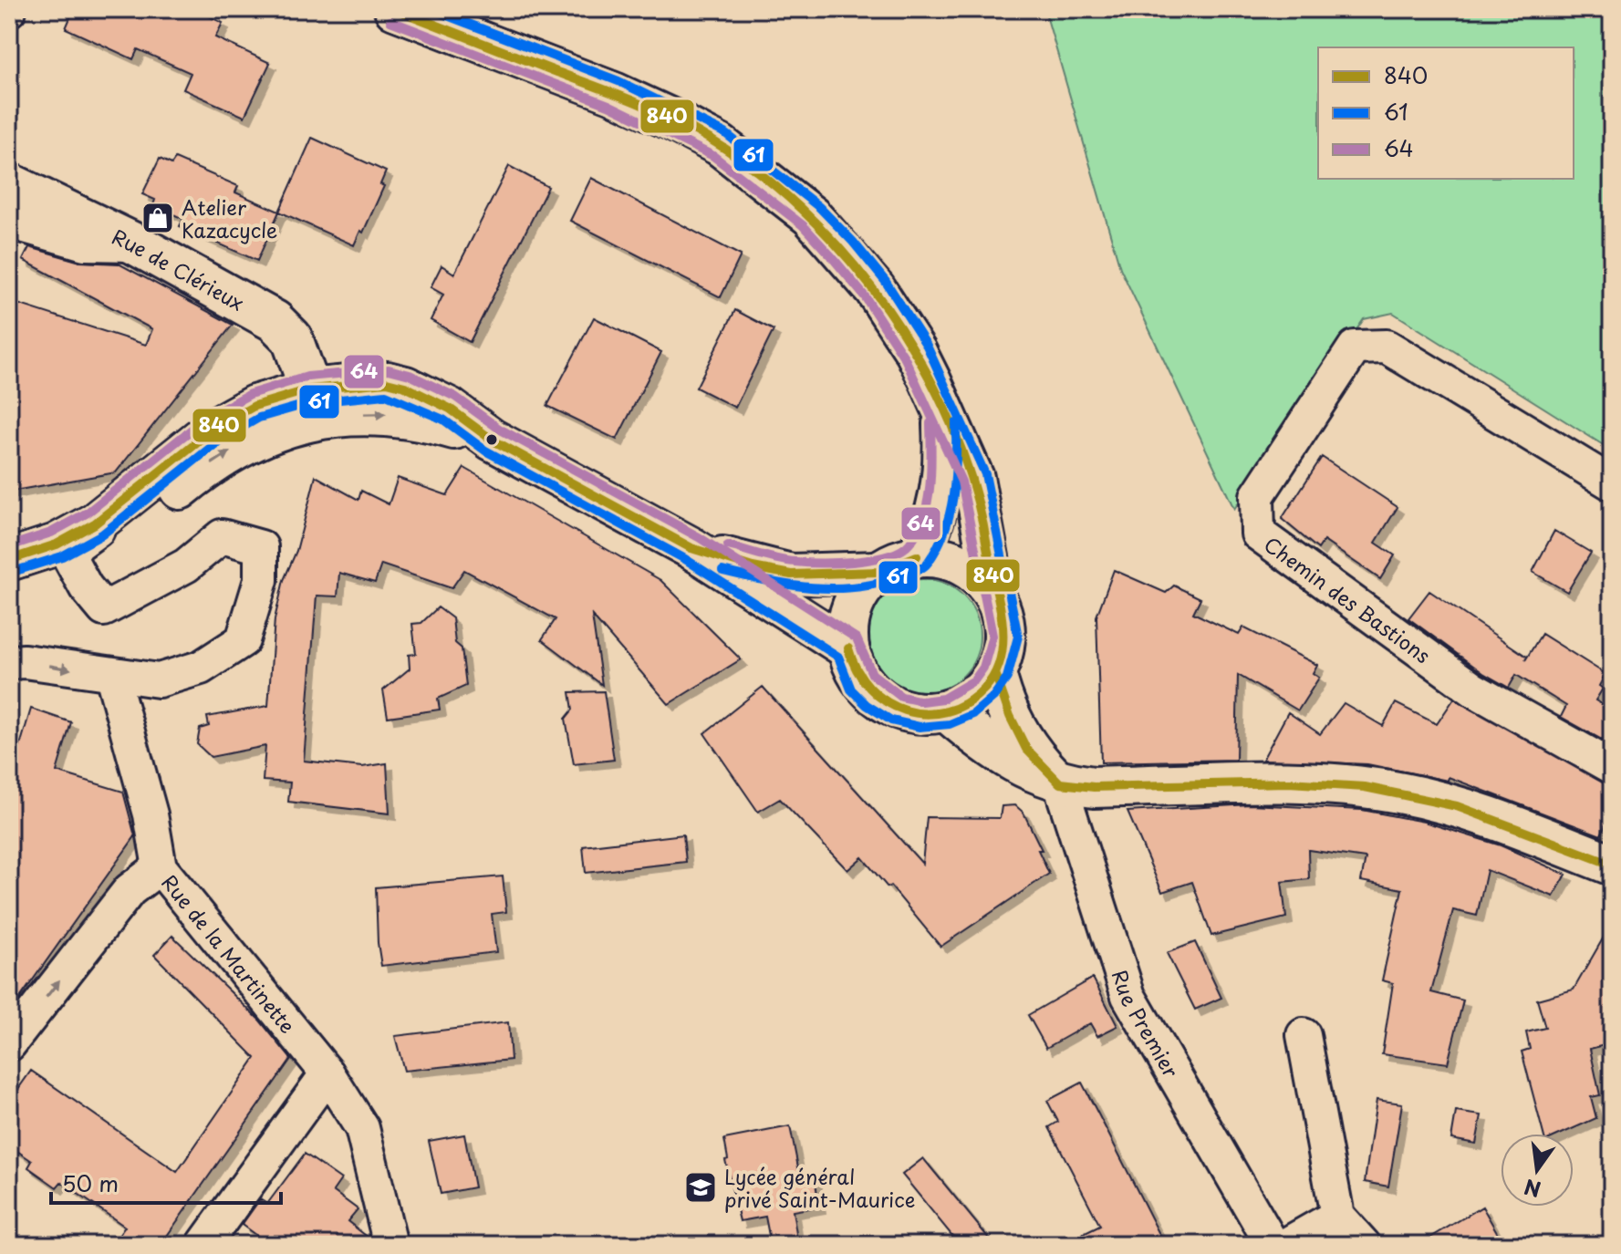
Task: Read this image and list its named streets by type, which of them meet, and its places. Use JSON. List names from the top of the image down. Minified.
{"streets":{"main road":["Rue de Clérieux"],"street":["Chemin des Bastions","Rue de la Martinette","Rue Premier"]},"places":{"shop":["Atelier Kazacycle"],"school or university":["Lycée général privé Saint-Maurice"]},"lines":["transit line 840","transit line 61","transit line 64"],"legend":["840","61","64"],"scale_bar":"50 m","north":"bottom"}
